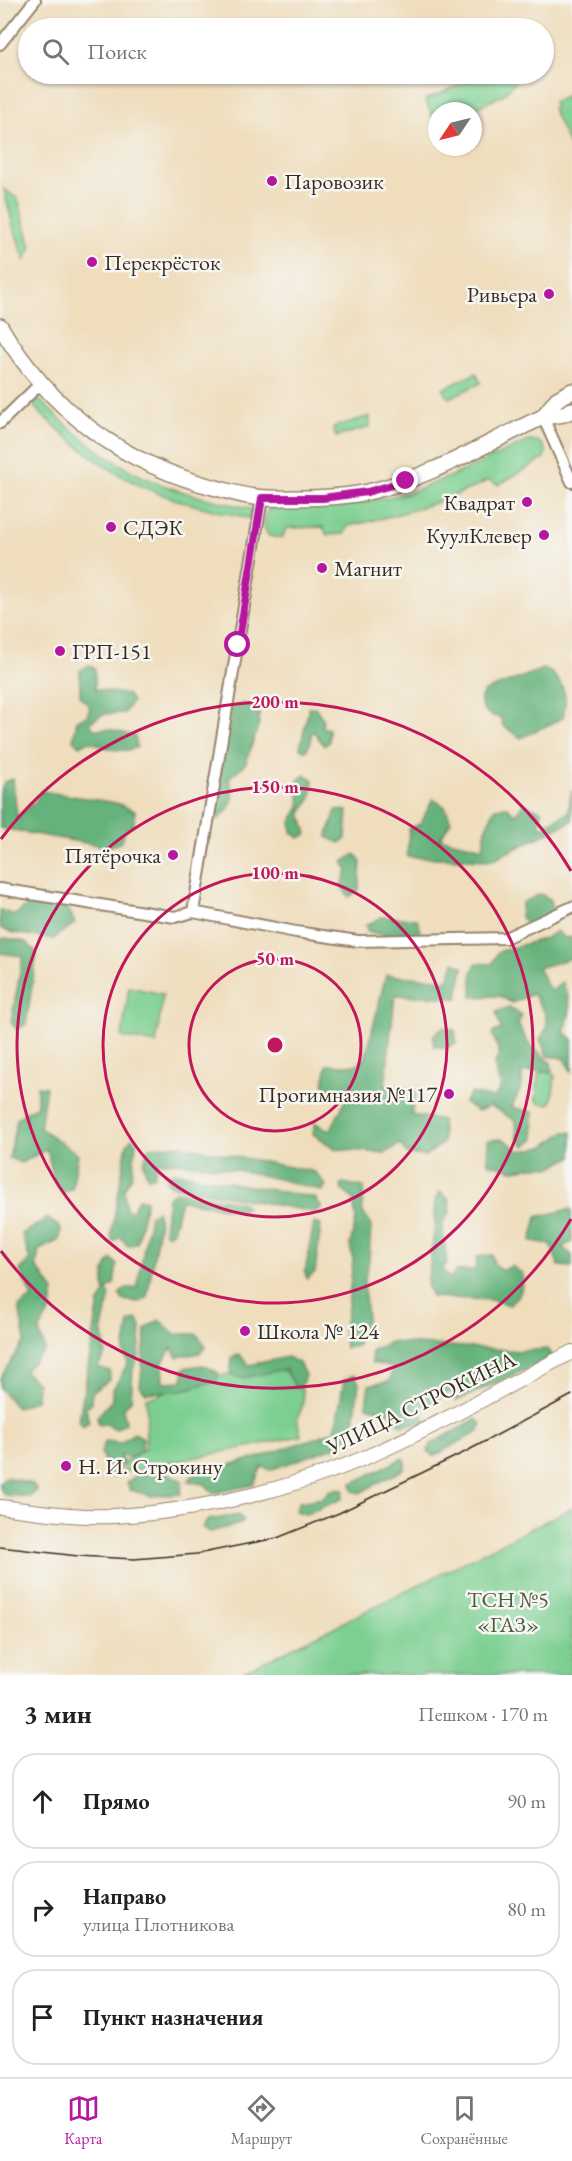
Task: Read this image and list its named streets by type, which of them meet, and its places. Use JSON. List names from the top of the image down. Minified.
{"streets":{"street":["УЛИЦА СТРОКИНА"]},"parks":["ТСН №5 «ГАЗ»"],"places":["Паровозик","Перекрёсток","Ривьера","Квадрат","СДЭК","КуулКлевер","Магнит","ГРП-151","Пятёрочка","Прогимназия №117","Школа № 124","Н. И. Строкину"],"north":"bottom left","page":{"search":"Поиск","heading":["3 мин","Пешком · 170 m"],"list":[["Прямо","90 m"],["Направо","улица Плотникова","80 m"],"Пункт назначения"],"nav":["Карта","Маршрут","Сохранённые"]},"rings":["200 m","150 m","100 m","50 m"]}
